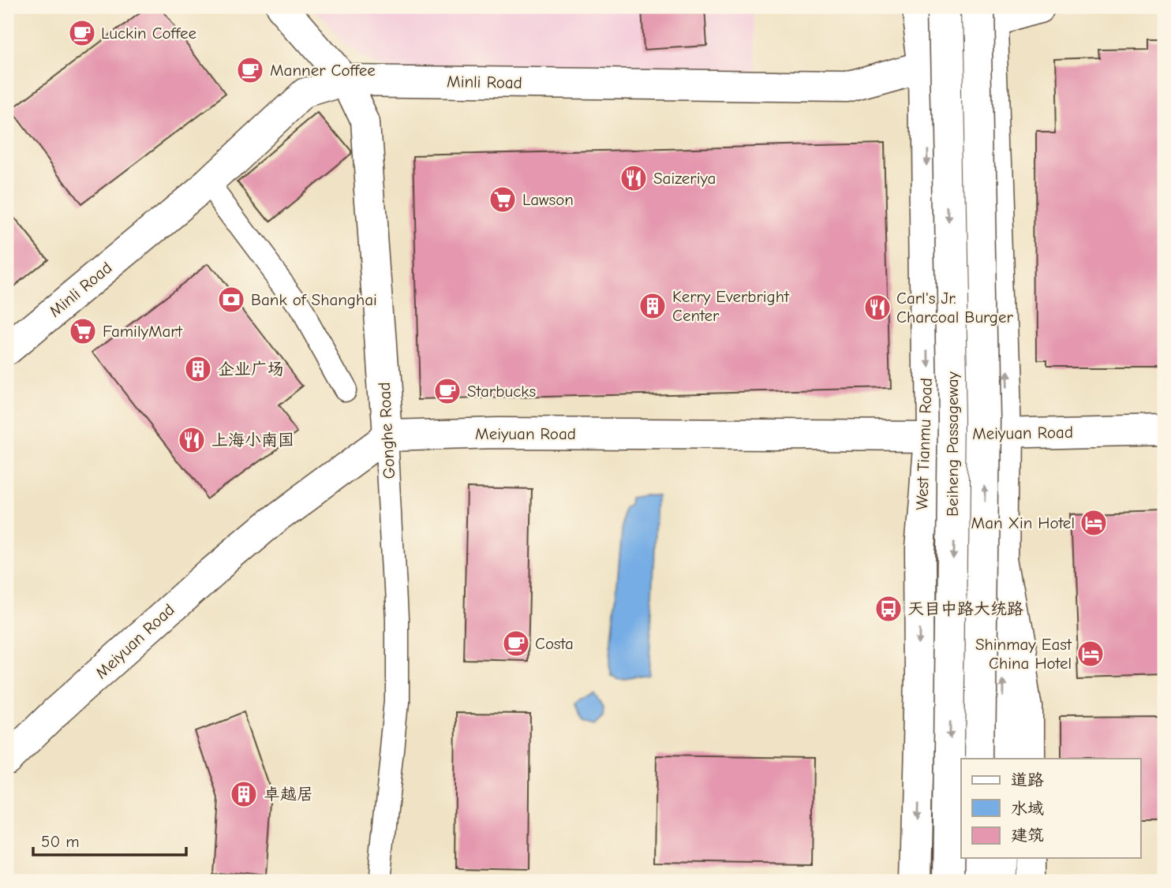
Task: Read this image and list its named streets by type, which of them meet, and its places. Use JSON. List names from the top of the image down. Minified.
{"streets":{"main road":["Minli Road","Gonghe Road","Meiyuan Road","West Tianmu Road","Beiheng Passageway"]},"crossings":[["Minli Road","Gonghe Road"],["Minli Road","West Tianmu Road"],["Minli Road","Beiheng Passageway"],["Gonghe Road","Meiyuan Road"],["Meiyuan Road","West Tianmu Road"]],"places":{"cafe":["Luckin Coffee","Manner Coffee","Starbucks","Costa"],"restaurant":["Saizeriya","Carl's Jr. Charcoal Burger","上海小南国"],"supermarket":["Lawson","FamilyMart"],"bank":["Bank of Shanghai"],"building":["Kerry Everbright Center","企业广场","卓越居"],"hotel":["Man Xin Hotel","Shinmay East China Hotel"],"bus stop":["天目中路大统路"]},"legend":["道路","水域","建筑"],"scale_bar":"50 m"}
